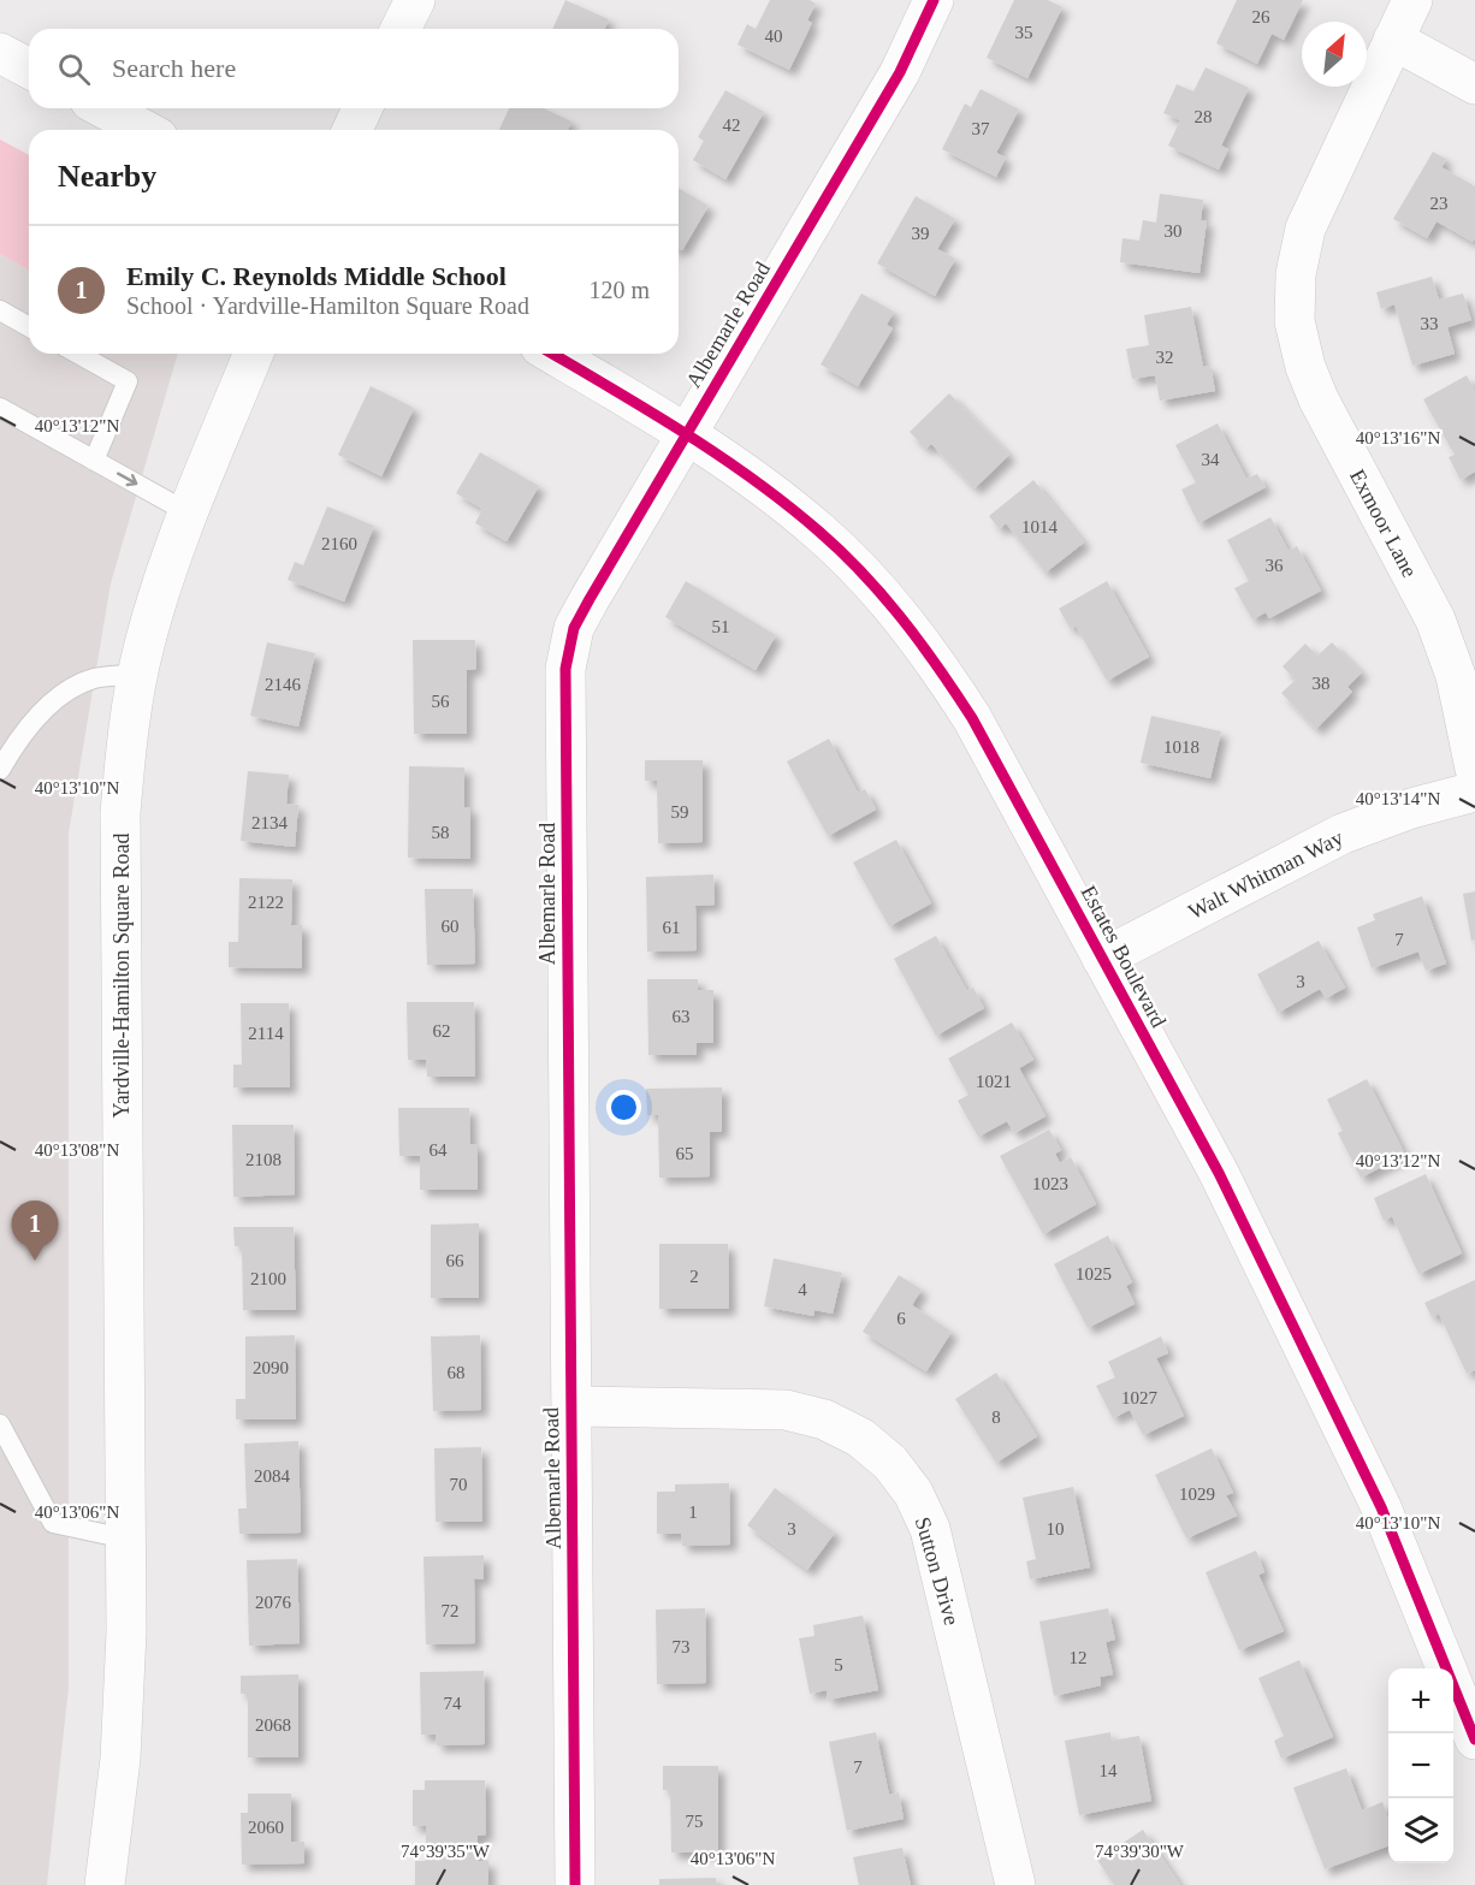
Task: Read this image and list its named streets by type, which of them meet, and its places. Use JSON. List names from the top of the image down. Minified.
{"streets":{"street":["Albemarle Road","Exmoor Lane","Walt Whitman Way","Estates Boulevard","Yardville-Hamilton Square Road","Sutton Drive"]},"crossings":[["Albemarle Road","Estates Boulevard"],["Albemarle Road","Sutton Drive"],["Walt Whitman Way","Estates Boulevard"]],"house_numbers":["26","35","40","28","42","37","23","30","39","33","32","34","1014","2160","36","51","38","2146","56","1018","59","2134","58","2122","60","61","7","3","63","62","2114","1021","64","65","2108","1023","66","1025","2","2100","4","6","2090","68","1027","8","2084","70","1029","1","3","10","2076","72","73","12","5","74","2068","7","14","75","2060"],"north":"top right","page":{"search":"Search here","heading":"Nearby","list":[{"mark":"1","name":"Emily C. Reynolds Middle School","note":"School · Yardville-Hamilton Square Road","value":"120 m"}],"pins":"1","map_buttons":["+","−"]},"coordinates":["40°13'12\"N","40°13'16\"N","40°13'10\"N","40°13'14\"N","40°13'08\"N","40°13'06\"N","74°39'35\"W","74°39'30\"W"]}
